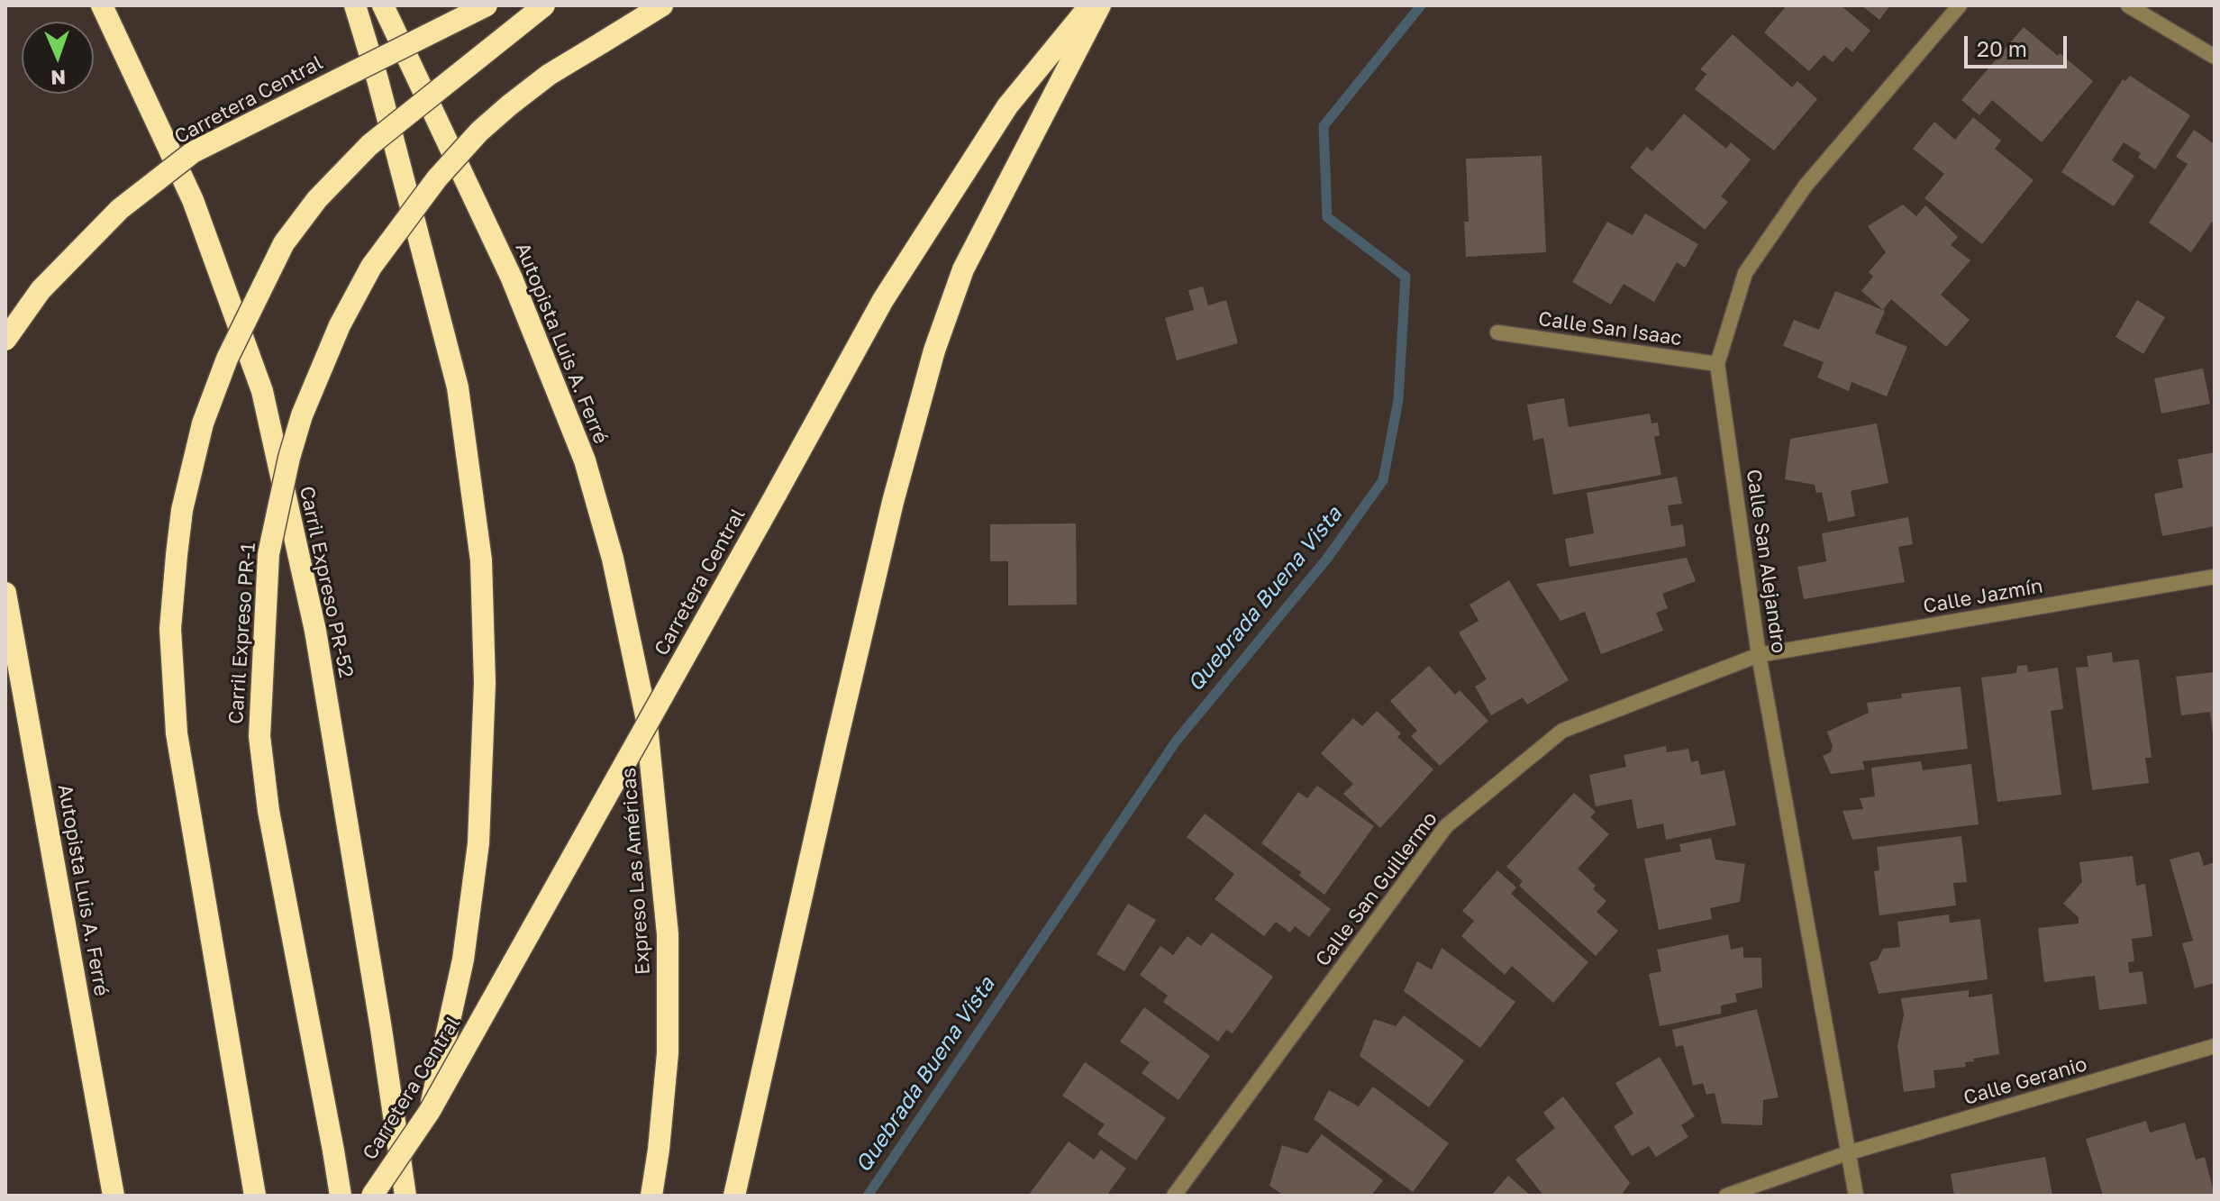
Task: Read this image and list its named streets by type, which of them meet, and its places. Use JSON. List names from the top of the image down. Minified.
{"streets":{"highway":["Carretera Central","Autopista Luis A. Ferré","Carril Expreso PR-52","Carril Expreso PR-1","Expreso Las Américas"],"street":["Calle San Isaac","Calle San Alejandro","Calle Jazmín","Calle San Guillermo","Calle Geranio"]},"crossings":[["Calle San Isaac","Calle San Alejandro"],["Autopista Luis A. Ferré","Expreso Las Américas"],["Calle San Alejandro","Calle Jazmín"],["Calle San Alejandro","Calle San Guillermo"],["Calle San Alejandro","Calle Geranio"],["Calle Jazmín","Calle San Guillermo"]],"water":["Quebrada Buena Vista"],"scale_bar":"20 m","north":"bottom"}
